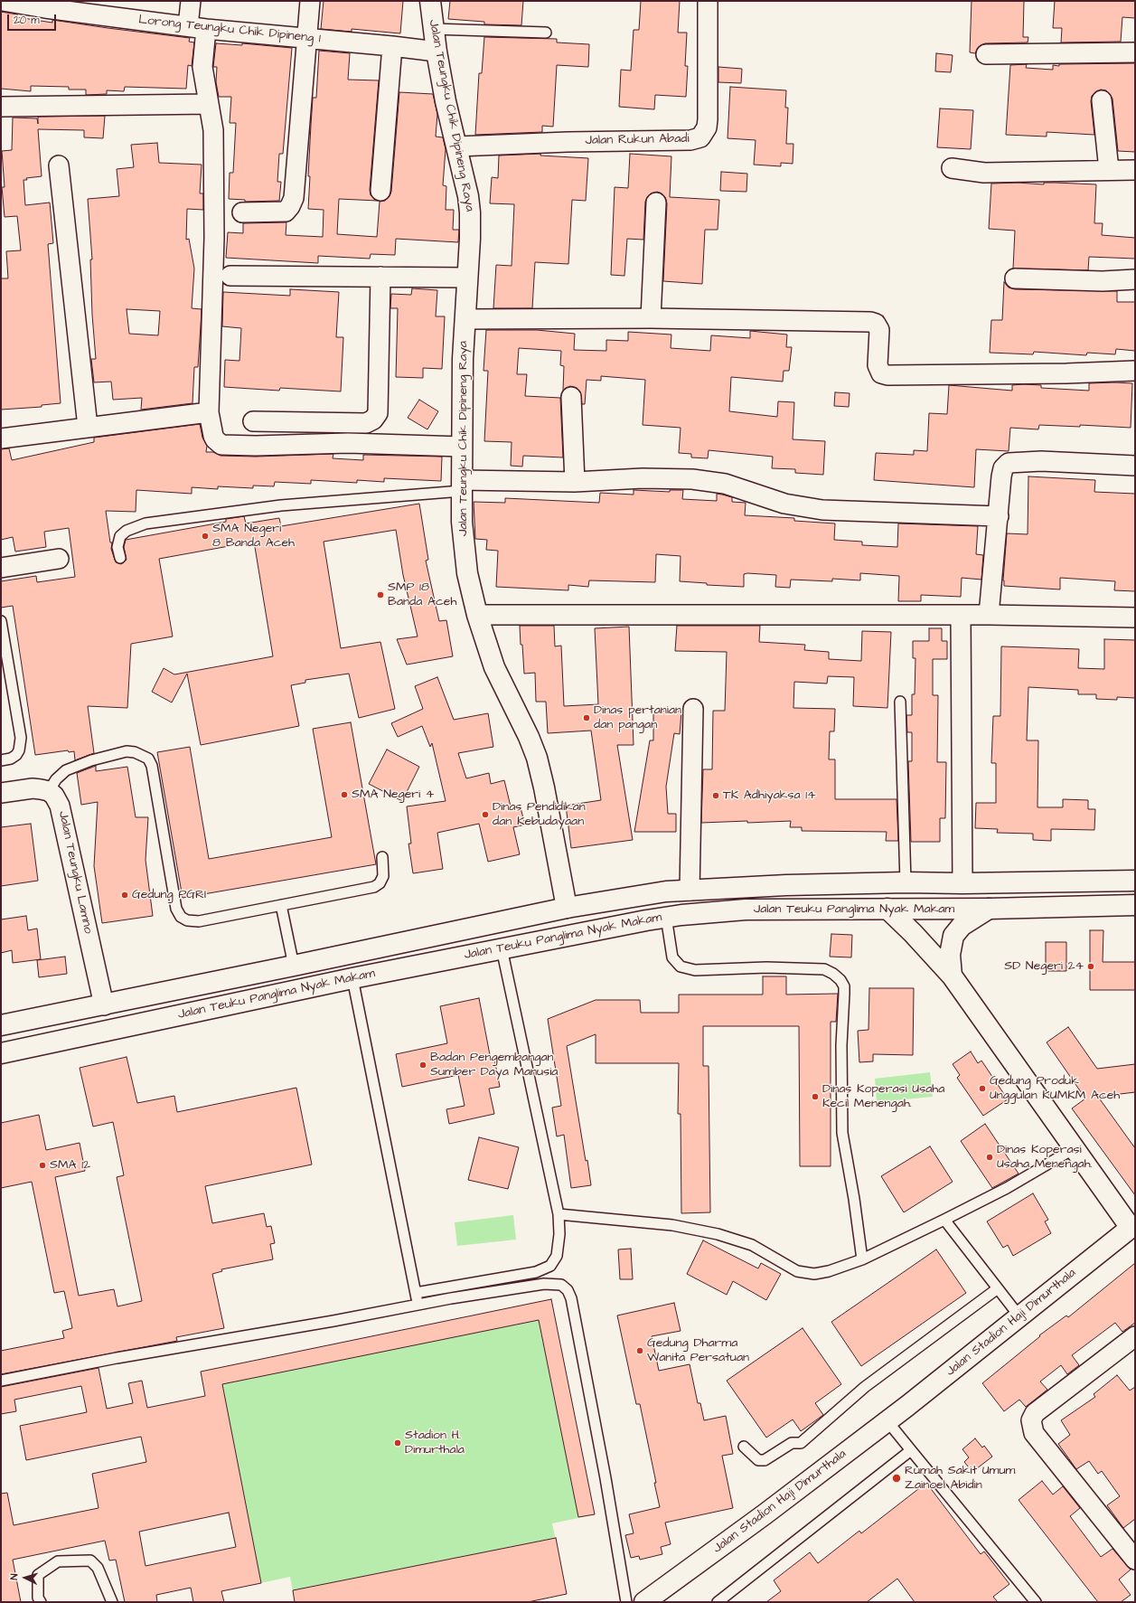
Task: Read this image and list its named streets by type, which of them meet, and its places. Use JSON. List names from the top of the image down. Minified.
{"streets":{"main road":["Jalan Teungku Chik Dipineng Raya","Jalan Teuku Panglima Nyak Makam","Jalan Stadion Haji Dimurthala"],"street":["Lorong Teungku Chik Dipineng 1","Jalan Rukun Abadi","Jalan Teungku Lamno"]},"crossings":[["Lorong Teungku Chik Dipineng 1","Jalan Teungku Chik Dipineng Raya"],["Jalan Teungku Chik Dipineng Raya","Jalan Rukun Abadi"],["Jalan Teungku Chik Dipineng Raya","Jalan Teuku Panglima Nyak Makam"],["Jalan Teungku Lamno","Jalan Teuku Panglima Nyak Makam"],["Jalan Teuku Panglima Nyak Makam","Jalan Stadion Haji Dimurthala"]],"places":["SMA Negeri 8 Banda Aceh","SMP 18 Banda Aceh","Dinas pertanian dan pangan","SMA Negeri 4","TK Adhiyaksa 14","Dinas Pendidikan dan Kebudayaan","Gedung PGRI","SD Negeri 24","Badan Pengembangan Sumber Daya Manusia","Gedung Produk Unggulan KUMKM Aceh","Dinas Koperasi Usaha Kecil Menengah.","Dinas Koperasi Usaha Menengah.","SMA 12","Gedung Dharma Wanita Persatuan","Stadion H. Dimurthala","Rumah Sakit Umum Zainoel Abidin"],"scale_bar":"20 m","north":"left"}
